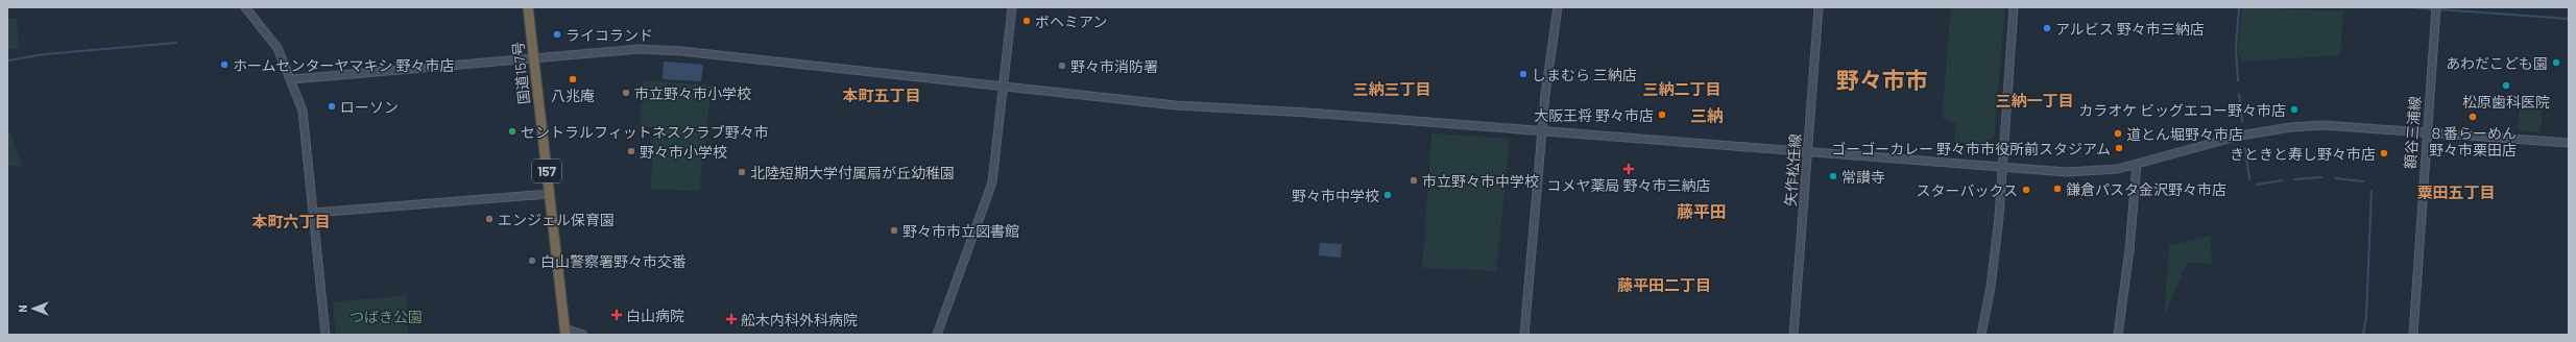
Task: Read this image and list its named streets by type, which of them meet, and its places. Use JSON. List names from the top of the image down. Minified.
{"streets":{"highway":["国道157号","157"],"street":["額谷三浦線","矢作松任線"]},"districts":["野々市市","三納三丁目","三納二丁目","本町五丁目","三納一丁目","三納","粟田五丁目","藤平田","本町六丁目","藤平田二丁目"],"parks":["つばき公園"],"places":{"other":["ボヘミアン","アルビス 野々市三納店","ライコランド","あわだこども園","ホームセンターヤマキシ 野々市店","野々市消防署","しまむら 三納店","八兆庵","松原歯科医院","市立野々市小学校","ローソン","カラオケ ビッグエコー野々市店","大阪王将 野々市店","８番らーめん 野々市栗田店","セントラルフィットネスクラブ野々市","道とん堀野々市店","ゴーゴーカレー 野々市市役所前スタジアム","野々市小学校","きときと寿し野々市店","北陸短期大学付属扇が丘幼稚園","常讃寺","市立野々市中学校","鎌倉パスタ金沢野々市店","スターバックス","野々市中学校","エンジェル保育園","野々市市立図書館","白山警察署野々市交番"],"health":["コメヤ薬局 野々市三納店","白山病院","舩木内科外科病院"]},"north":"left"}
